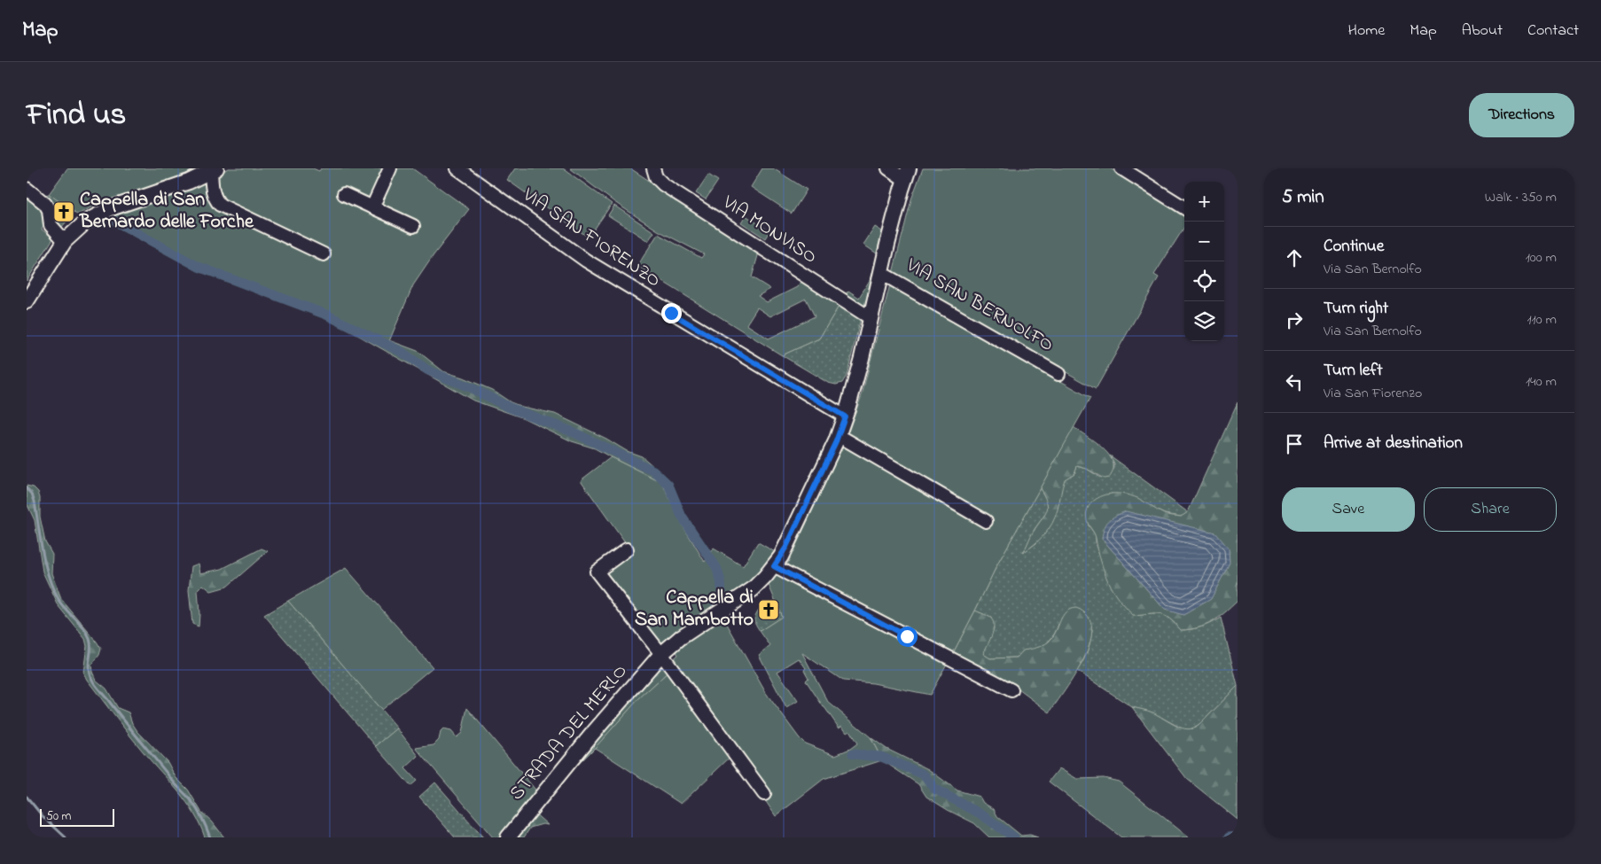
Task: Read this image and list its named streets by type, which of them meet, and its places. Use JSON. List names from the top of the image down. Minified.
{"streets":{"street":["VIA MONVISO","VIA SAN FIORENZO","VIA SAN BERNOLFO","STRADA DEL MERLO"]},"crossings":[["VIA MONVISO","VIA SAN BERNOLFO"],["VIA SAN FIORENZO","VIA SAN BERNOLFO"],["VIA SAN BERNOLFO","STRADA DEL MERLO"]],"places":{"church":["Cappella di San Bernardo delle Forche","Cappella di San Mambotto"]},"scale_bar":"50 m","page":{"header":"Map","nav":["Home","Map","About","Contact"],"title":"Find us","buttons":["Directions",["Save","Share"]],"heading":["5 min","Walk · 350 m"],"map_buttons":["+","−"],"list":[["Continue","Via San Bernolfo","100 m"],["Turn right","Via San Bernolfo","110 m"],["Turn left","Via San Fiorenzo","140 m"],"Arrive at destination"],"scale":"50 m"}}
